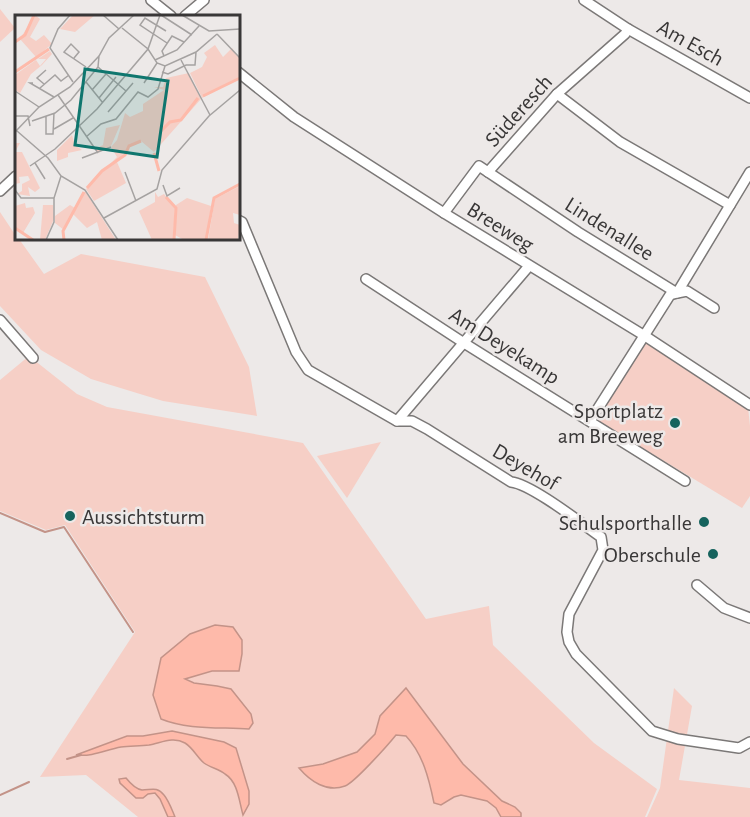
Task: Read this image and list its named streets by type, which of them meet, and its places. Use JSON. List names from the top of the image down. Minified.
{"streets":{"street":["Am Esch","Süderesch","Breeweg","Lindenallee","Am Deyekamp","Deyehof"]},"crossings":[["Am Esch","Süderesch"],["Süderesch","Breeweg"],["Süderesch","Lindenallee"]],"places":["Sportplatz am Breeweg","Aussichtsturm","Schulsporthalle","Oberschule"]}
